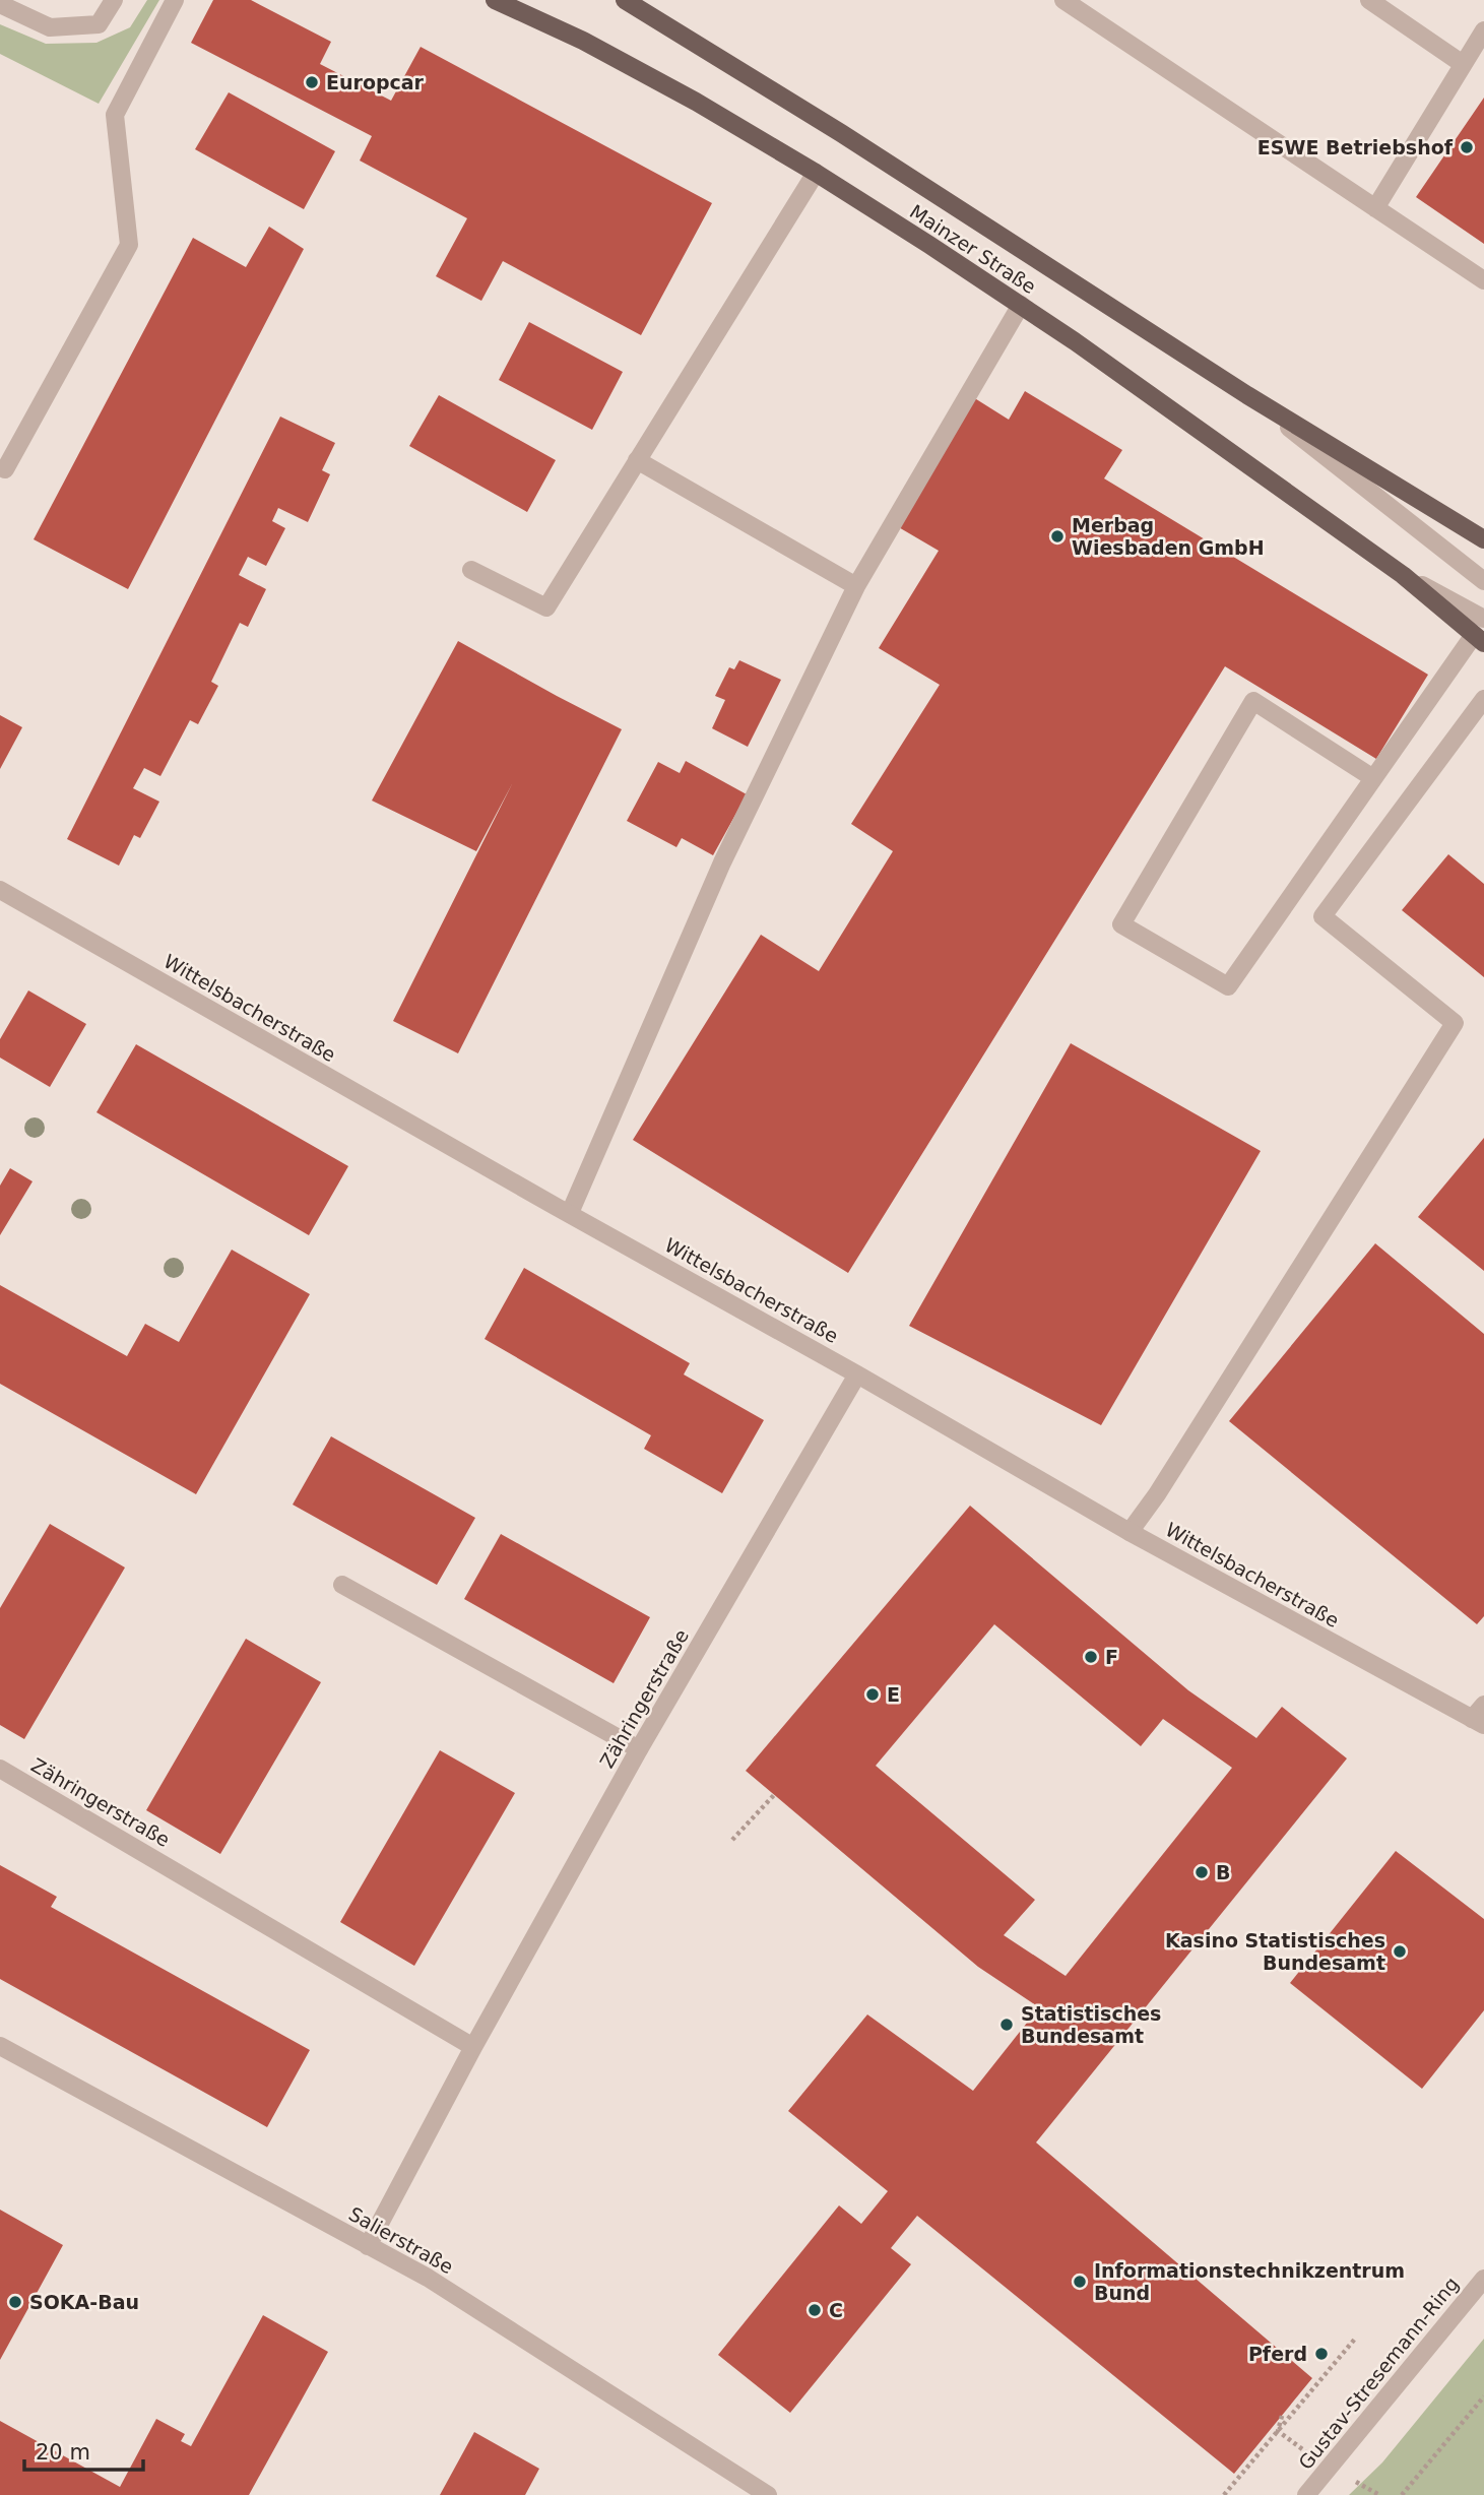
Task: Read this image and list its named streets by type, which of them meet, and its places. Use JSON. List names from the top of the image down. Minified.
{"streets":{"main road":["Mainzer Straße"],"street":["Wittelsbacherstraße","Zähringerstraße","Salierstraße","Gustav-Stresemann-Ring"]},"crossings":[["Wittelsbacherstraße","Zähringerstraße"],["Zähringerstraße","Salierstraße"]],"places":["Europcar","ESWE Betriebshof","Merbag Wiesbaden GmbH","F","E","B","Kasino Statistisches Bundesamt","Statistisches Bundesamt","Informationstechnikzentrum Bund","SOKA-Bau","C","Pferd"],"scale_bar":"20 m"}
